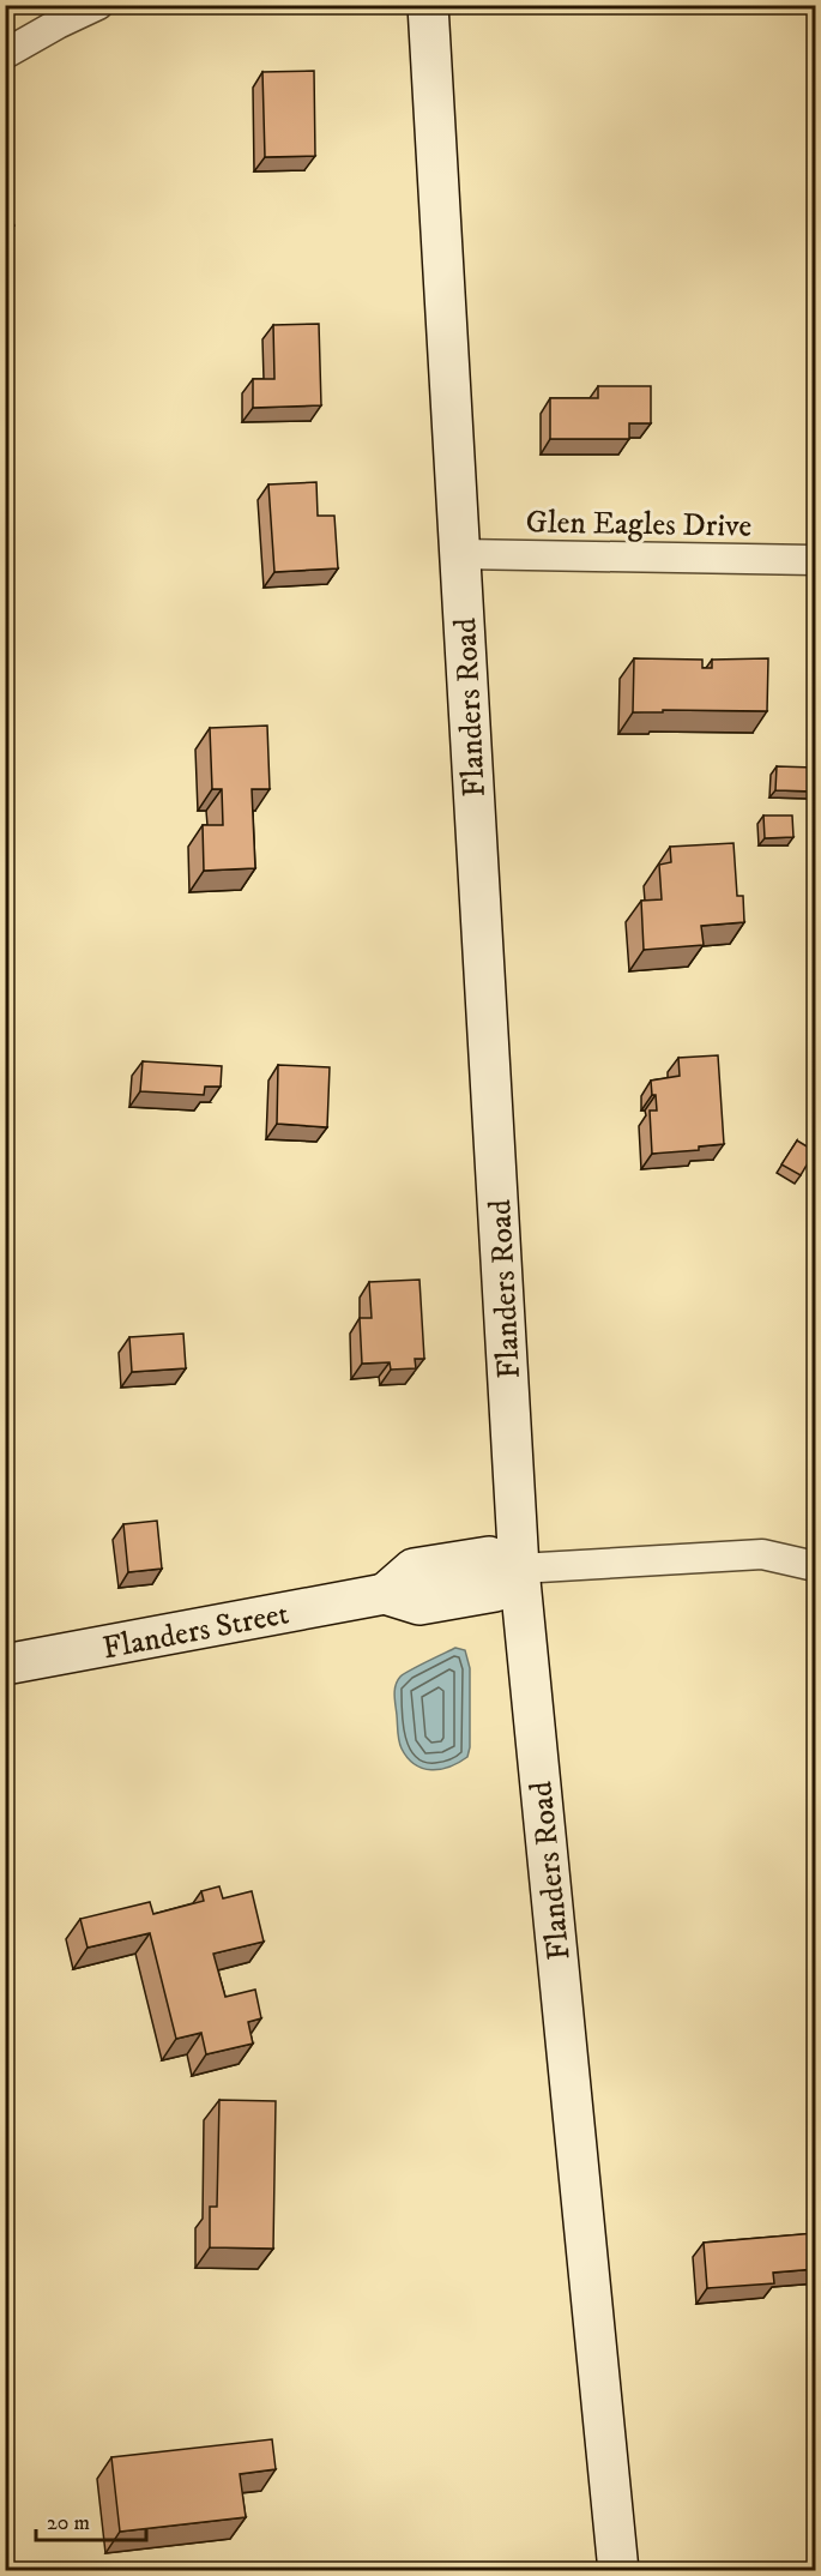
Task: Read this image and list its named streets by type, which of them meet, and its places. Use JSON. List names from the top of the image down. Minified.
{"streets":{"street":["Glen Eagles Drive","Flanders Road","Flanders Street"]},"crossings":[["Glen Eagles Drive","Flanders Road"],["Flanders Road","Flanders Street"]],"scale_bar":"20 m"}
